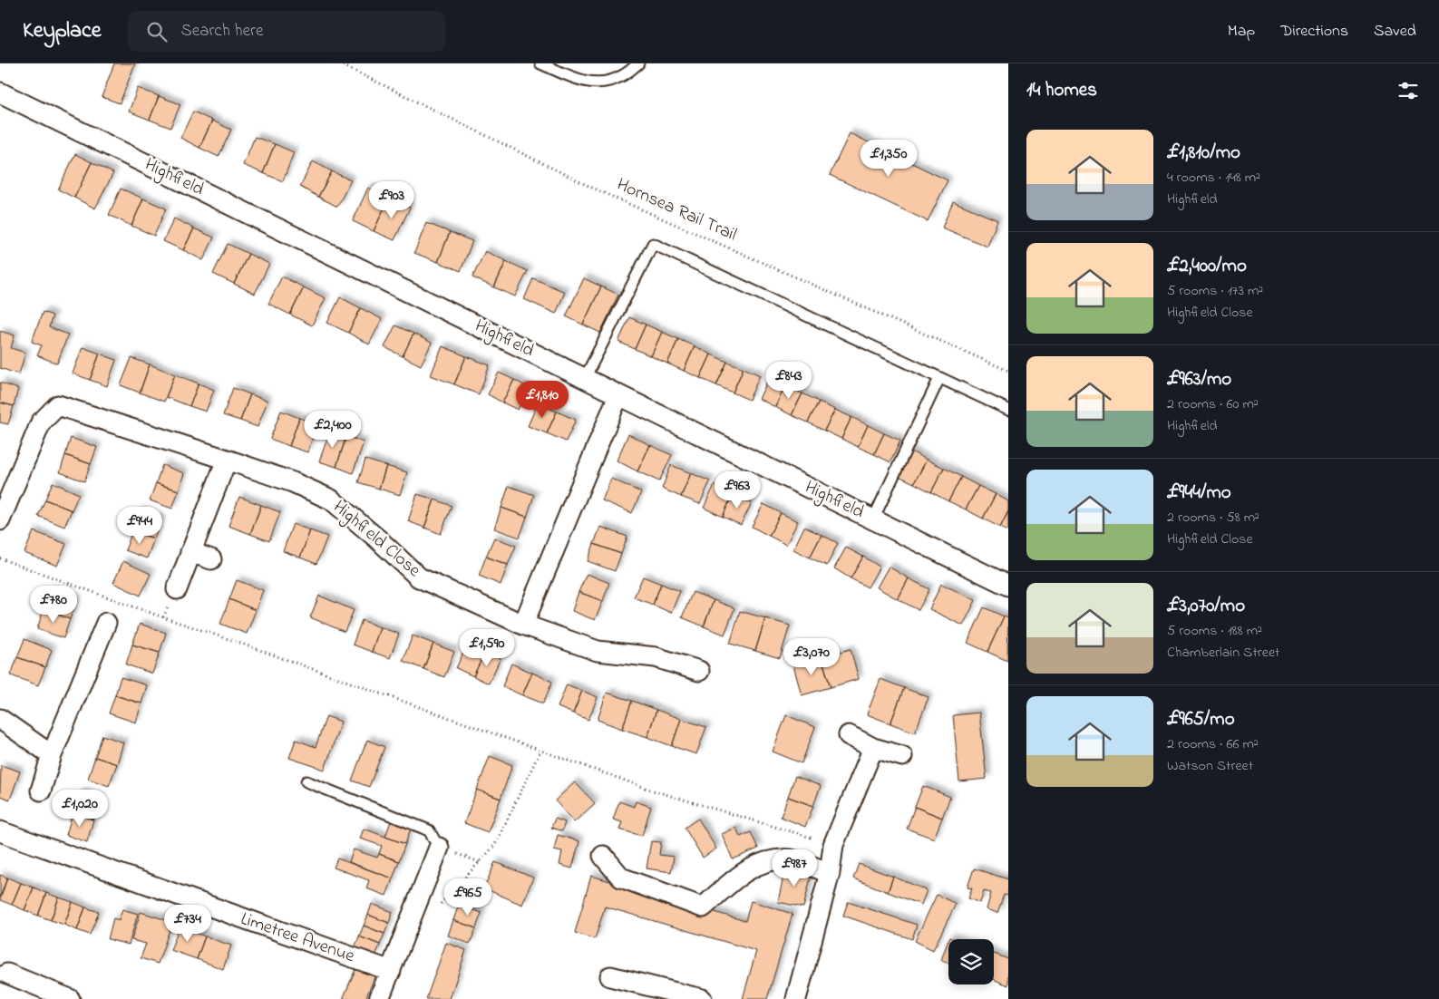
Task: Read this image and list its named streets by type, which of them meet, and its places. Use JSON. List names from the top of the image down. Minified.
{"streets":{"street":["Highfield","Highfield Close","Limetree Avenue"],"path":["Hornsea Rail Trail"]},"page":{"header":"Keyplace","search":"Search here","nav":["Map","Directions","Saved"],"heading":"14 homes","list":[{"name":"£1,810/mo","note":"4 rooms · 148 m² · Highfield"},{"name":"£2,400/mo","note":"5 rooms · 173 m² · Highfield Close"},{"name":"£963/mo","note":"2 rooms · 60 m² · Highfield"},{"name":"£944/mo","note":"2 rooms · 58 m² · Highfield Close"},{"name":"£3,070/mo","note":"5 rooms · 188 m² · Chamberlain Street"},{"name":"£965/mo","note":"2 rooms · 66 m² · Watson Street"}],"price":["£1,350","£903","£843","£1,810","£2,400","£963","£944","£780","£1,590","£3,070","£1,020","£987","£965","£734"]}}
